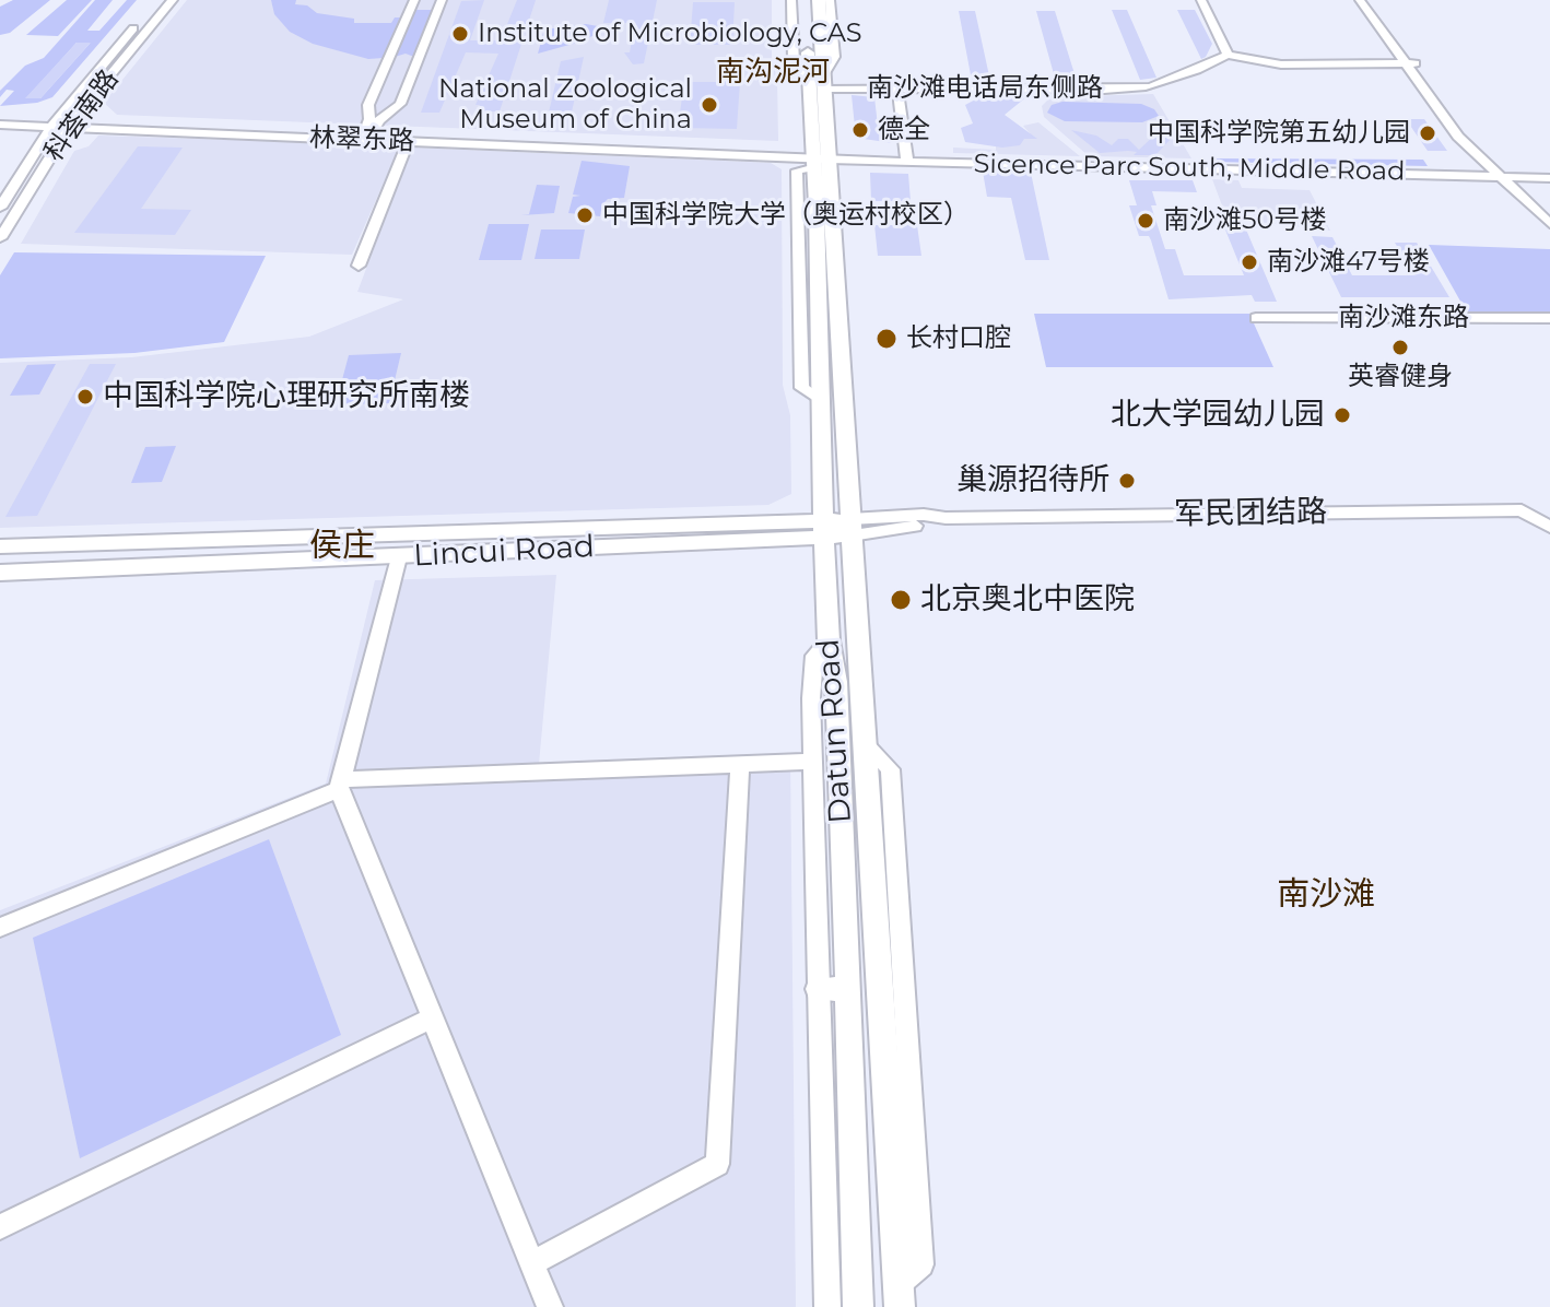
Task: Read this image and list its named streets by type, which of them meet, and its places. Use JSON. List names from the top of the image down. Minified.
{"streets":{"main road":["Lincui Road","Datun Road"],"street":["南沙滩电话局东侧路","科荟南路","林翠东路","Sicence Parc South, Middle Road","南沙滩东路","军民团结路"]},"crossings":[["科荟南路","林翠东路"],["林翠东路","Sicence Parc South, Middle Road"],["林翠东路","Datun Road"],["Sicence Parc South, Middle Road","Datun Road"],["军民团结路","Lincui Road"],["军民团结路","Datun Road"],["Lincui Road","Datun Road"]],"districts":["南沟泥河","侯庄","南沙滩"],"places":["Institute of Microbiology, CAS","National Zoological Museum of China","德全","中国科学院第五幼儿园","中国科学院大学（奥运村校区）","南沙滩50号楼","南沙滩47号楼","长村口腔","英睿健身","中国科学院心理研究所南楼","北大学园幼儿园","巢源招待所","北京奥北中医院"]}
